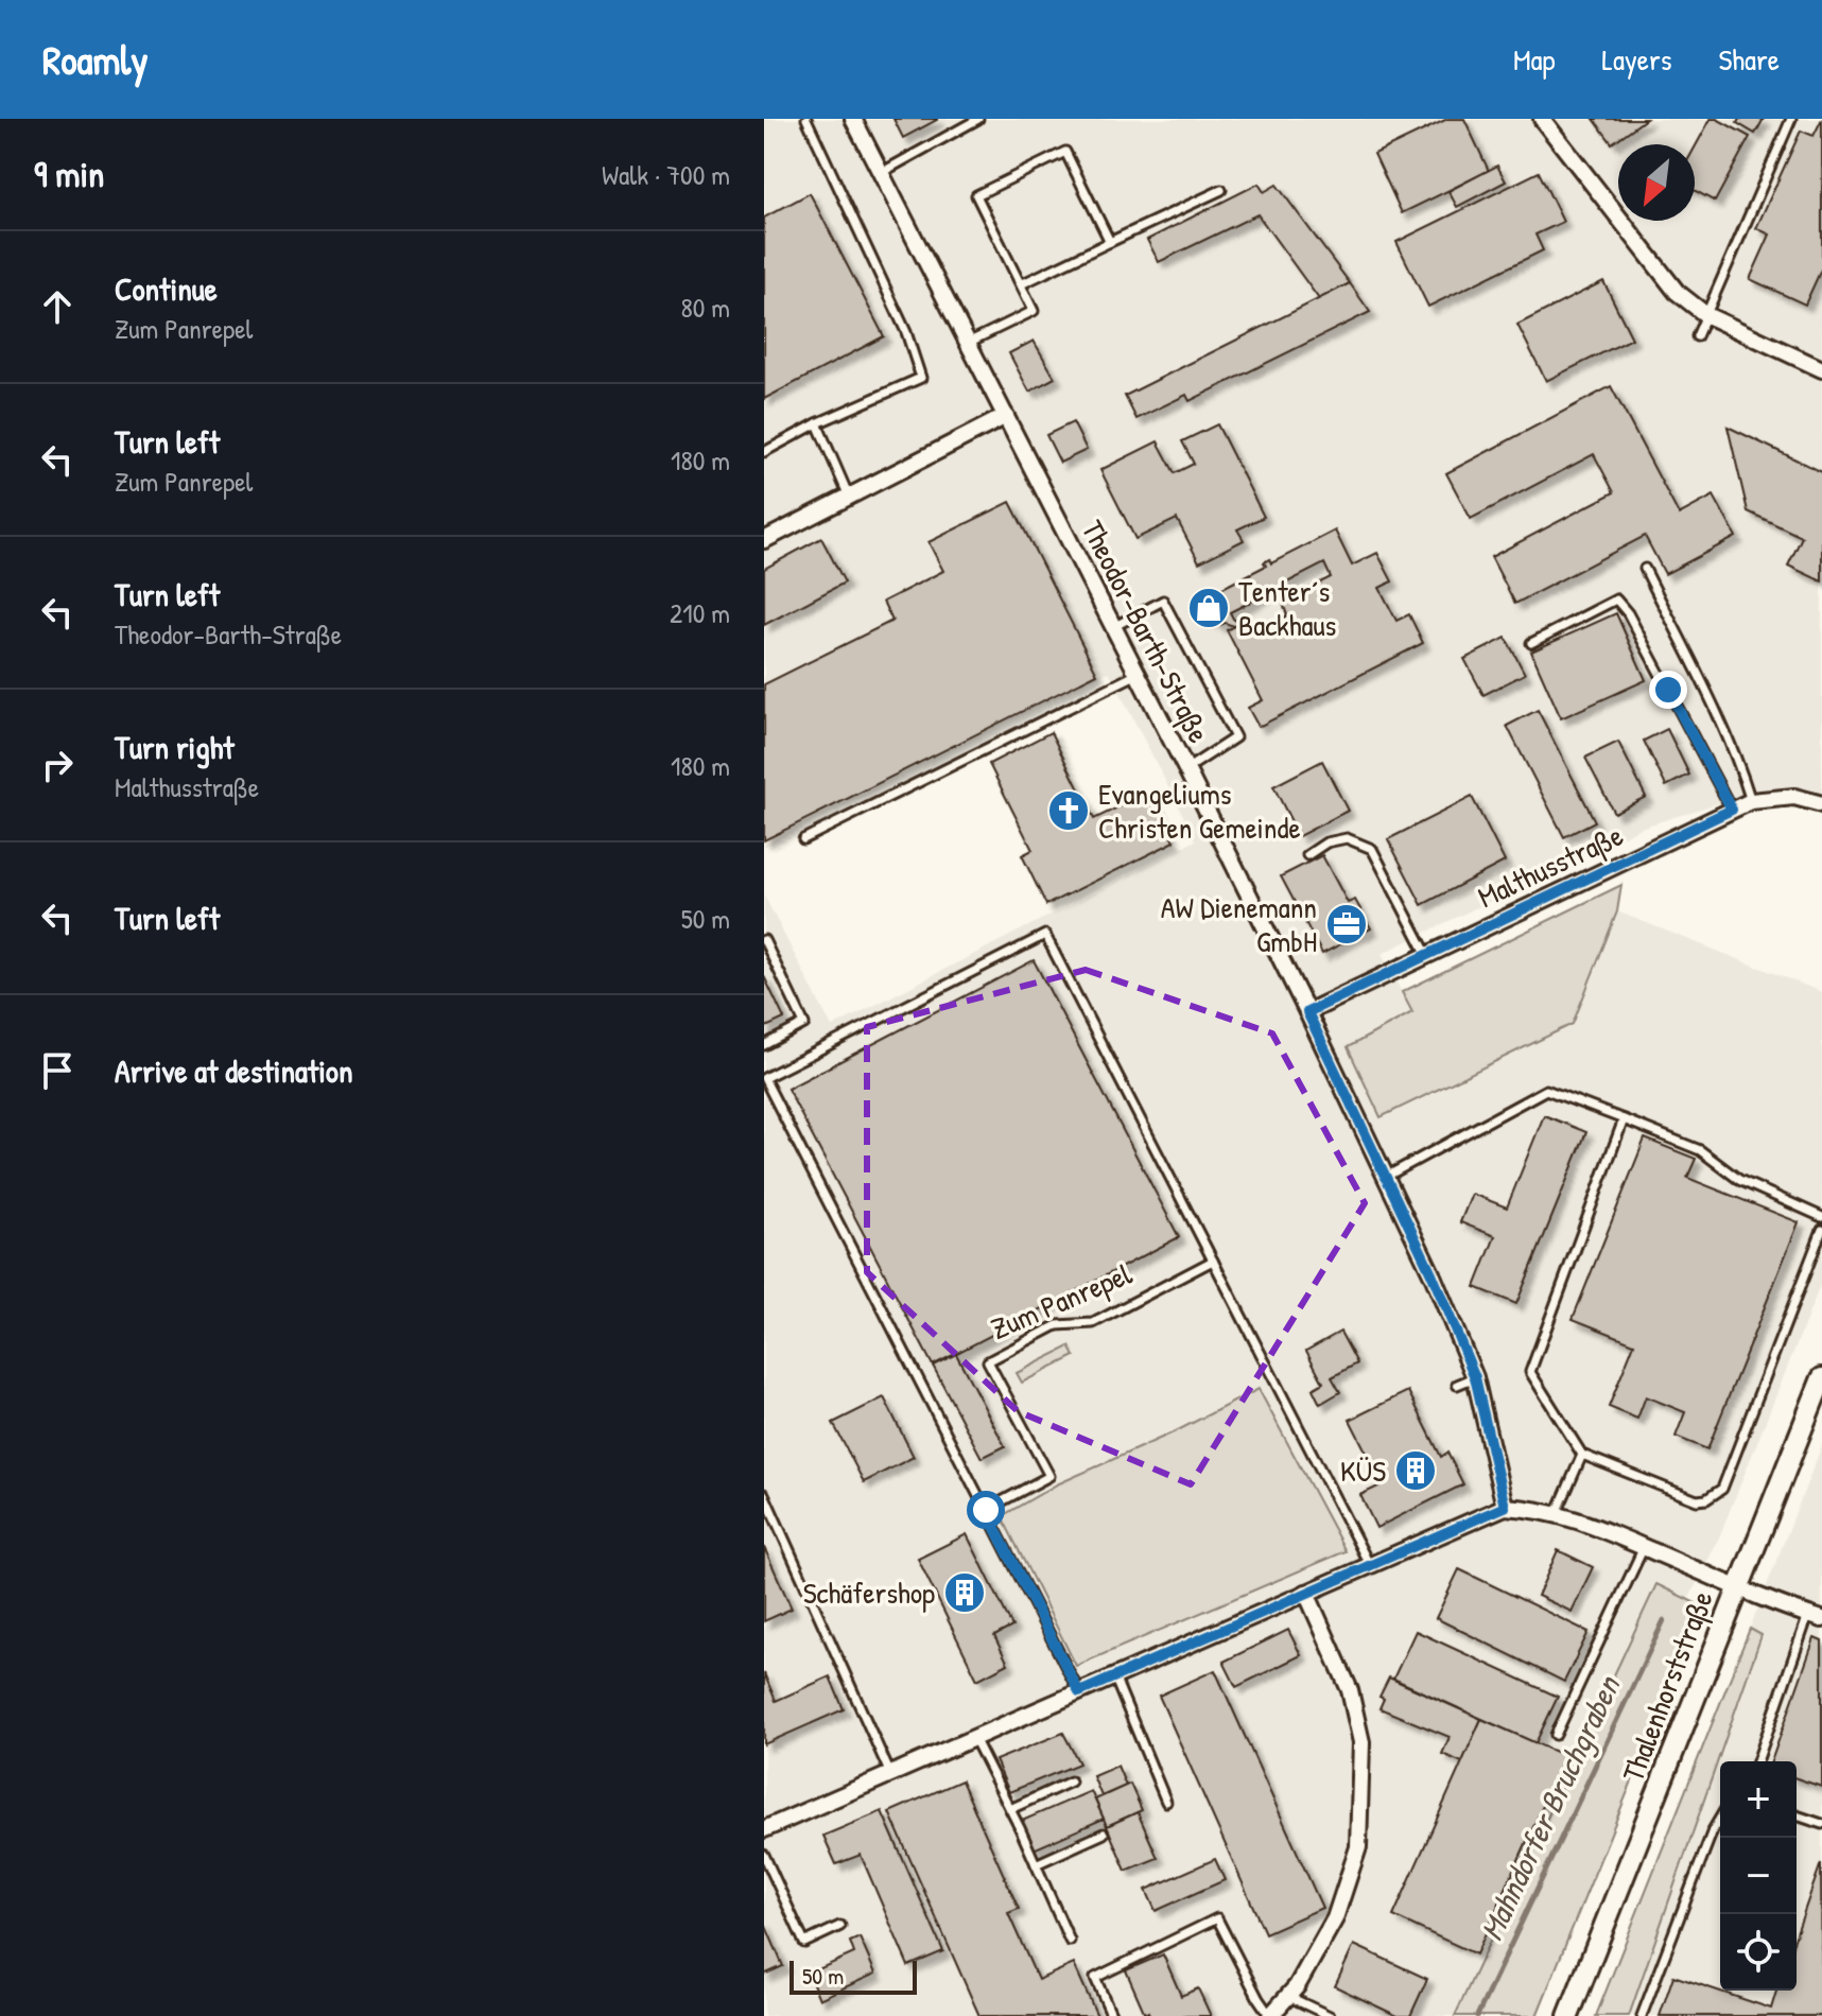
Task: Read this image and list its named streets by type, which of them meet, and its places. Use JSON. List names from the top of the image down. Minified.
{"streets":{"main road":["Thalenhorststraße"],"street":["Theodor-Barth-Straße","Malthusstraße"],"lane":["Zum Panrepel"]},"crossings":[["Theodor-Barth-Straße","Malthusstraße"]],"water":["Mahndorfer Bruchgraben"],"places":{"shop":["Tenter´s Backhaus"],"church":["Evangeliums Christen Gemeinde"],"office":["AW Dienemann GmbH"],"building":["KÜS","Schäfershop"]},"scale_bar":"50 m","north":"bottom left","page":{"header":"Roamly","nav":["Map","Layers","Share"],"heading":["9 min","Walk · 700 m"],"list":[["Continue","Zum Panrepel","80 m"],["Turn left","Zum Panrepel","180 m"],["Turn left","Theodor-Barth-Straße","210 m"],["Turn right","Malthusstraße","180 m"],["Turn left","50 m"],"Arrive at destination"],"map_buttons":["+","−"],"scale":"50 m"}}
